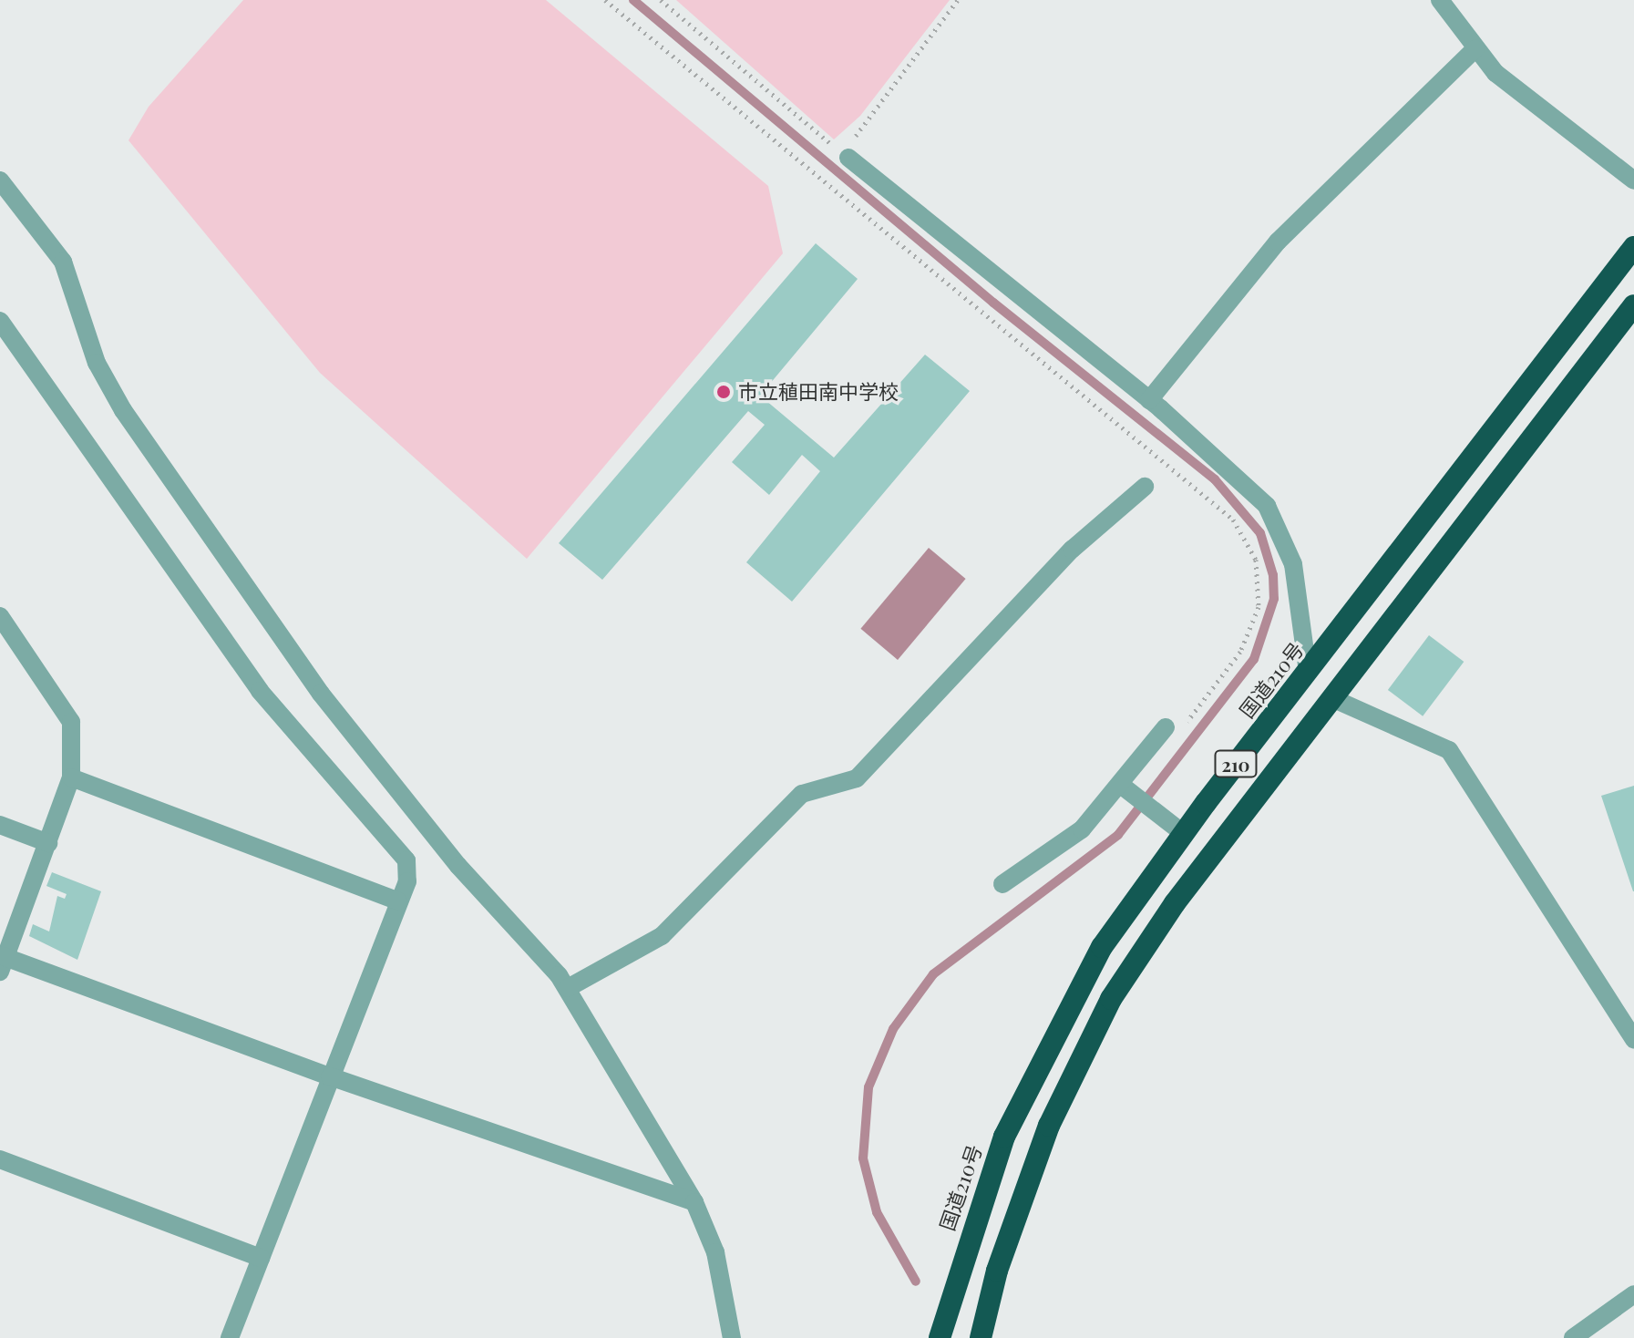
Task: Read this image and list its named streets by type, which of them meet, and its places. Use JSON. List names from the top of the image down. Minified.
{"streets":{"highway":["国道210号","210"]},"places":["市立稙田南中学校"]}
